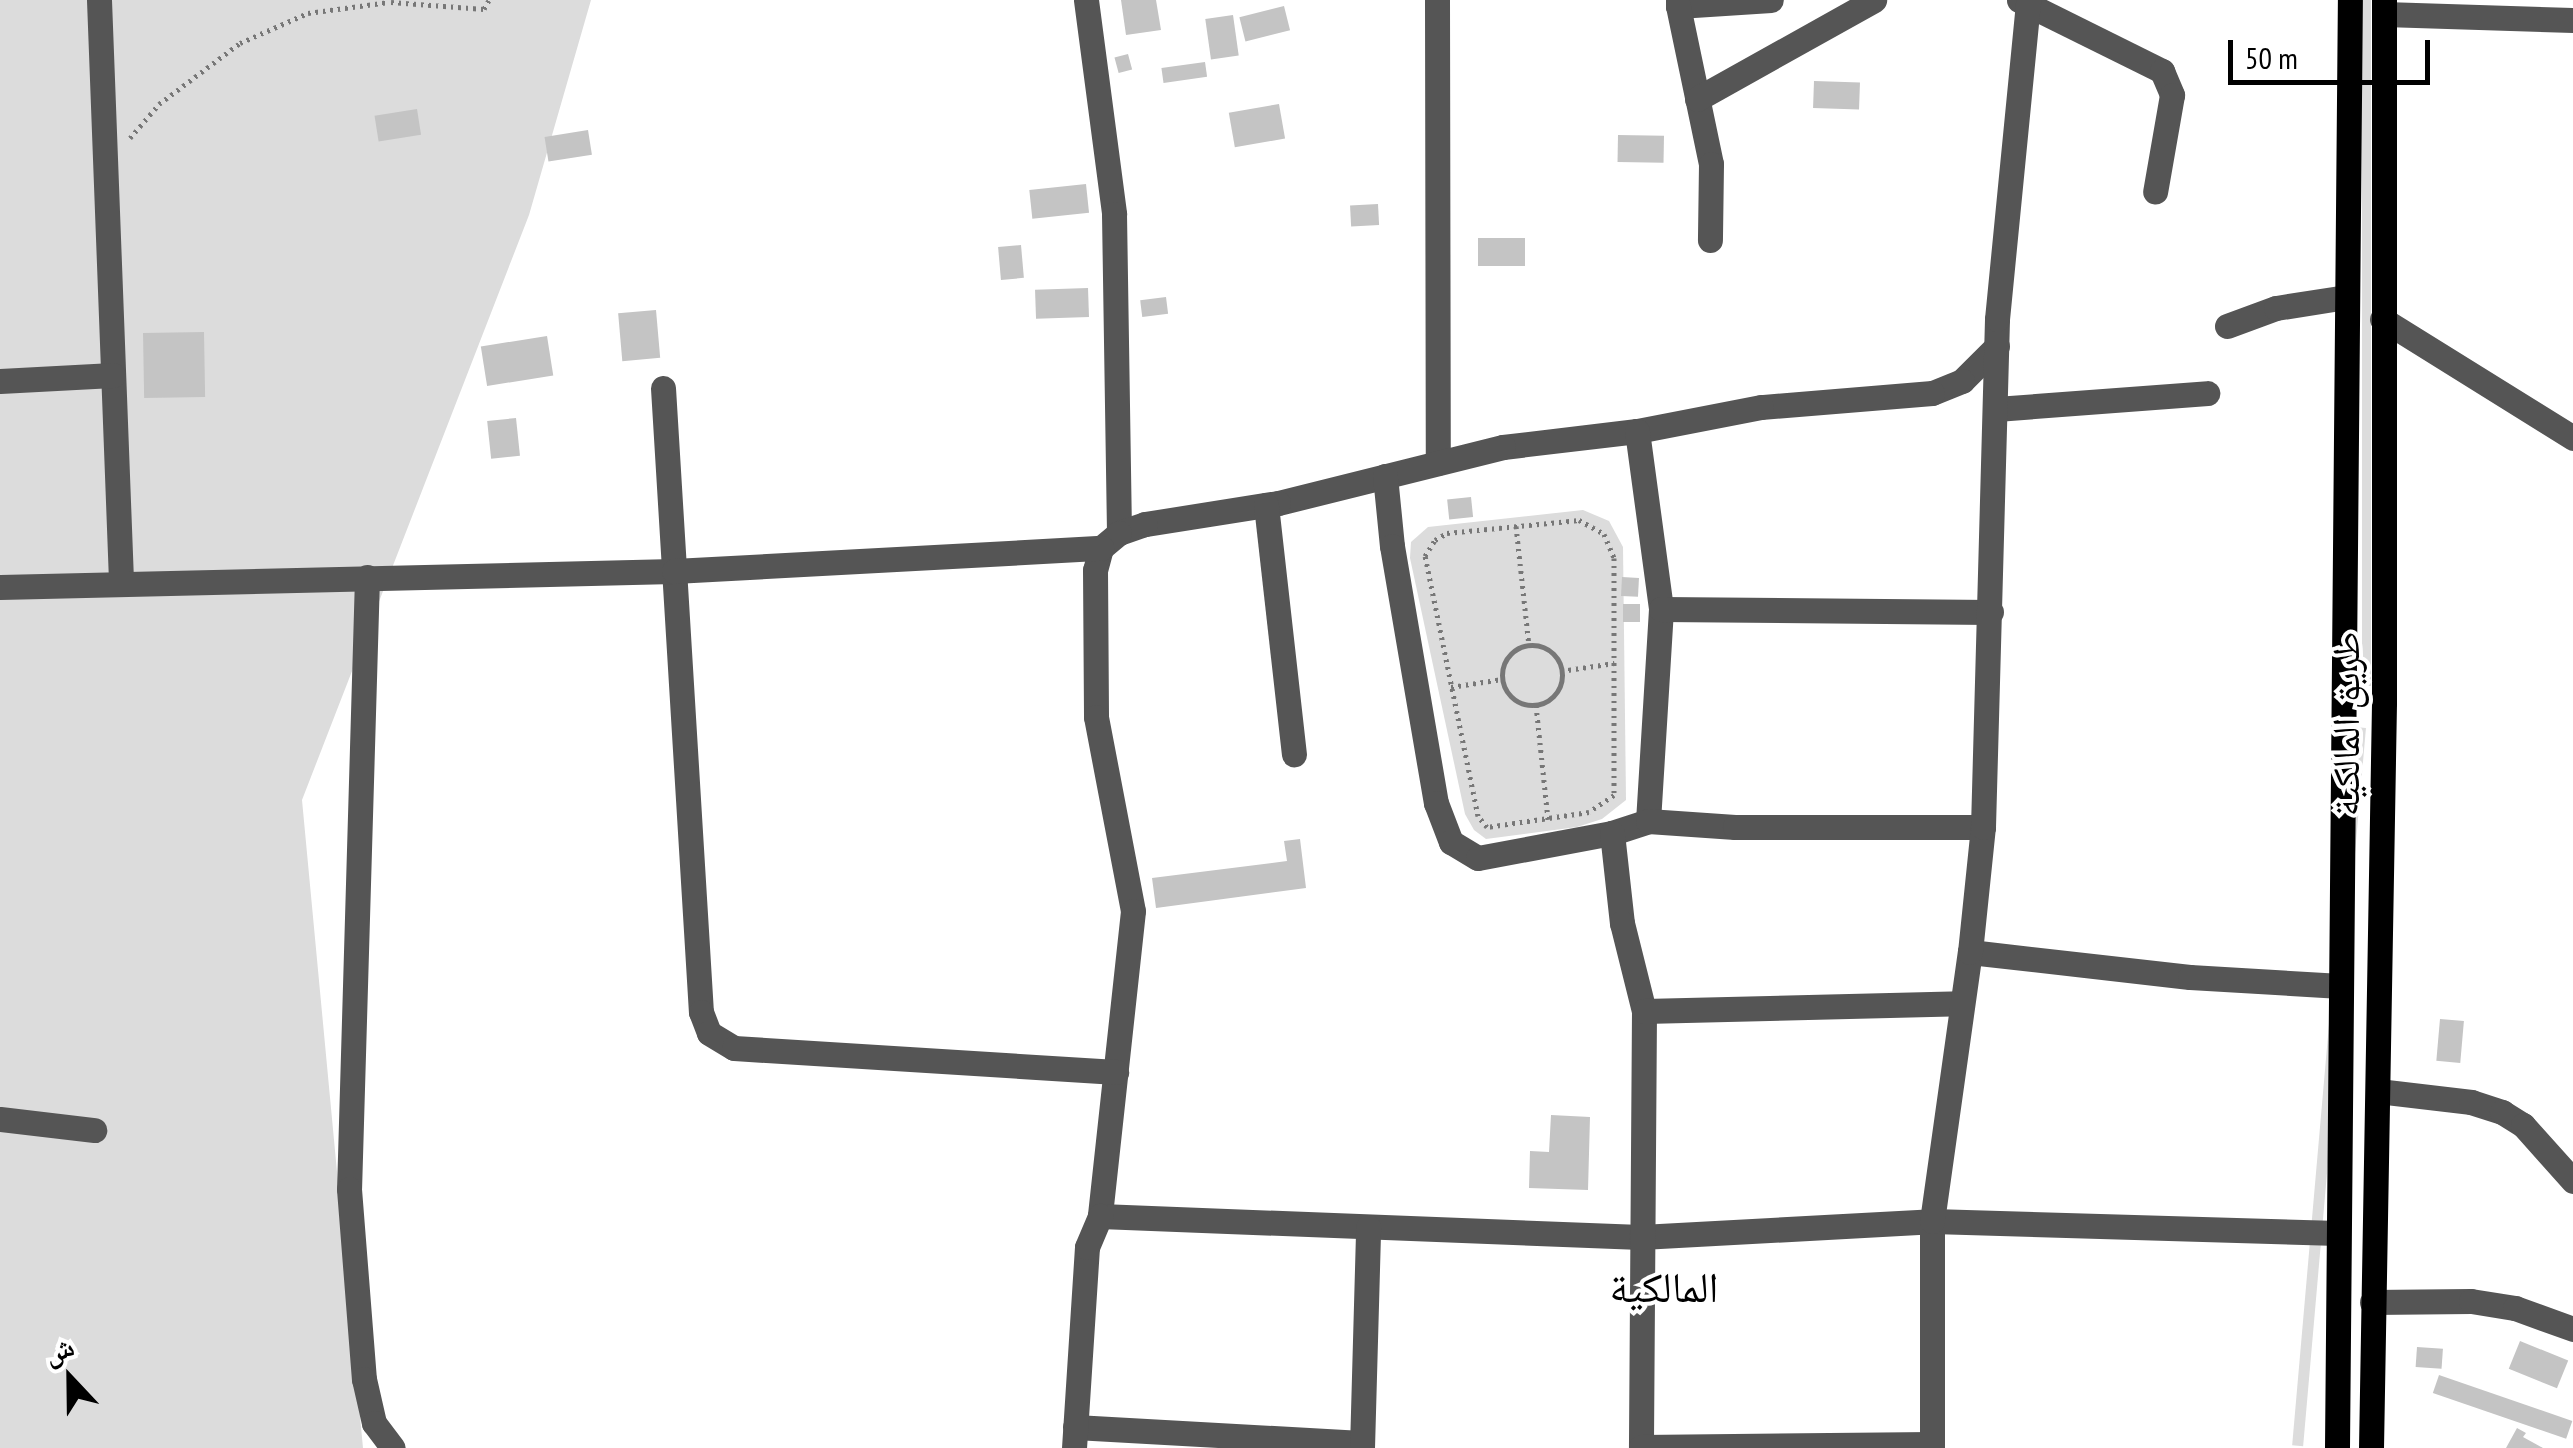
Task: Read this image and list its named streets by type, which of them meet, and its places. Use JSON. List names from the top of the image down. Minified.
{"streets":{"main road":["طريق المالكية"]},"districts":["المالكية"],"scale_bar":"50 m","north":"top"}
